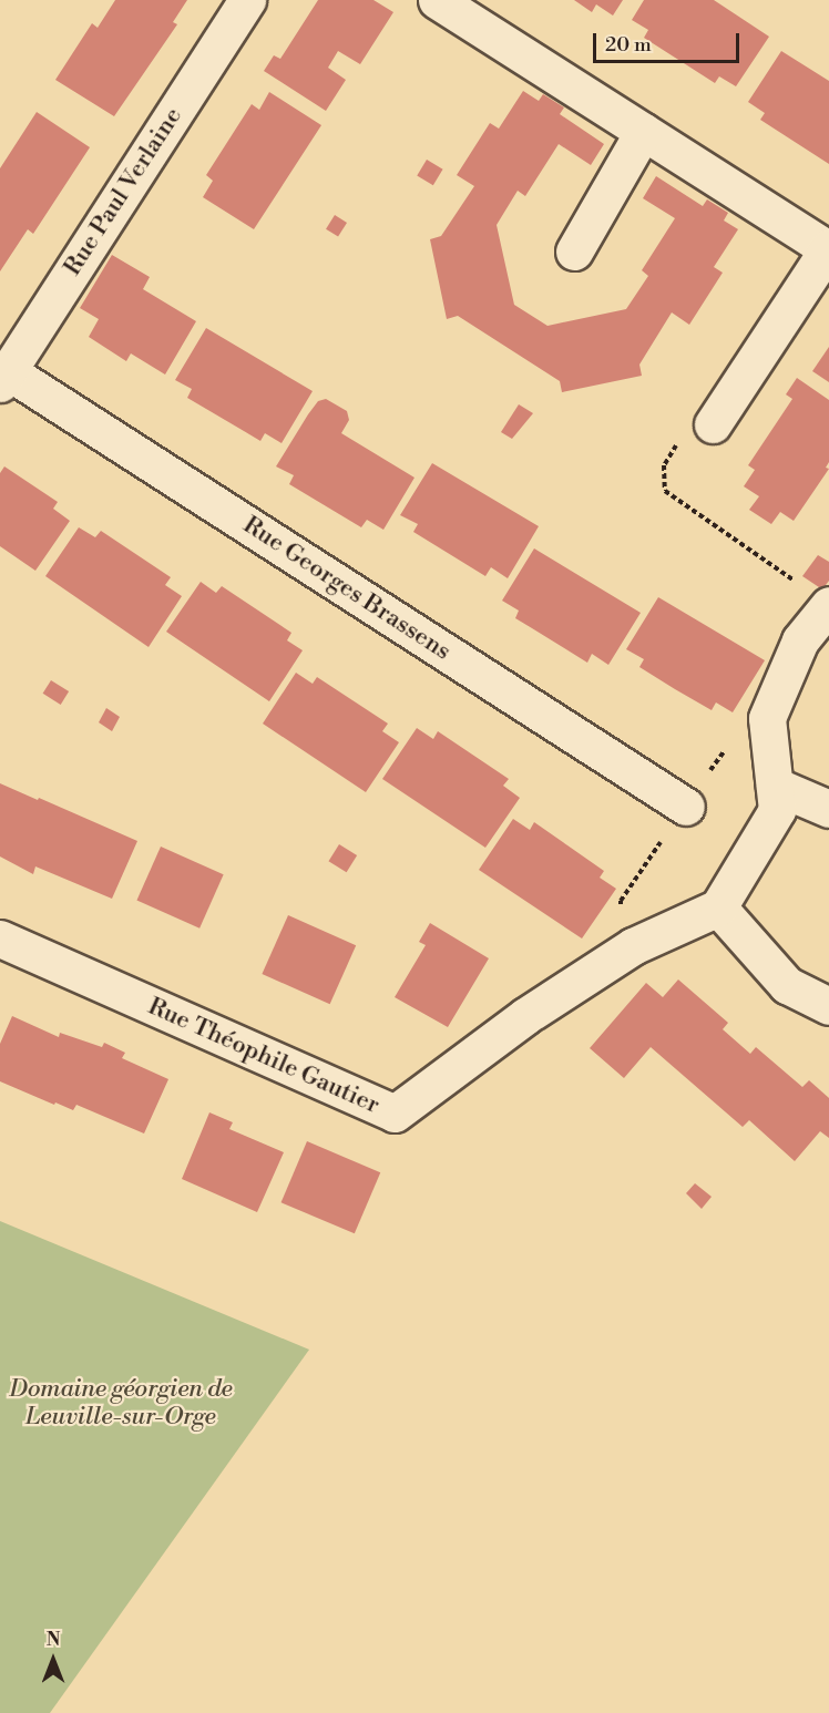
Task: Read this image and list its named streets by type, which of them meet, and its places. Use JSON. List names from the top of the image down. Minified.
{"streets":{"street":["Rue Paul Verlaine","Rue Georges Brassens","Rue Théophile Gautier"]},"crossings":[["Rue Paul Verlaine","Rue Georges Brassens"]],"parks":["Domaine géorgien de Leuville-sur-Orge"],"scale_bar":"20 m","north":"top"}
